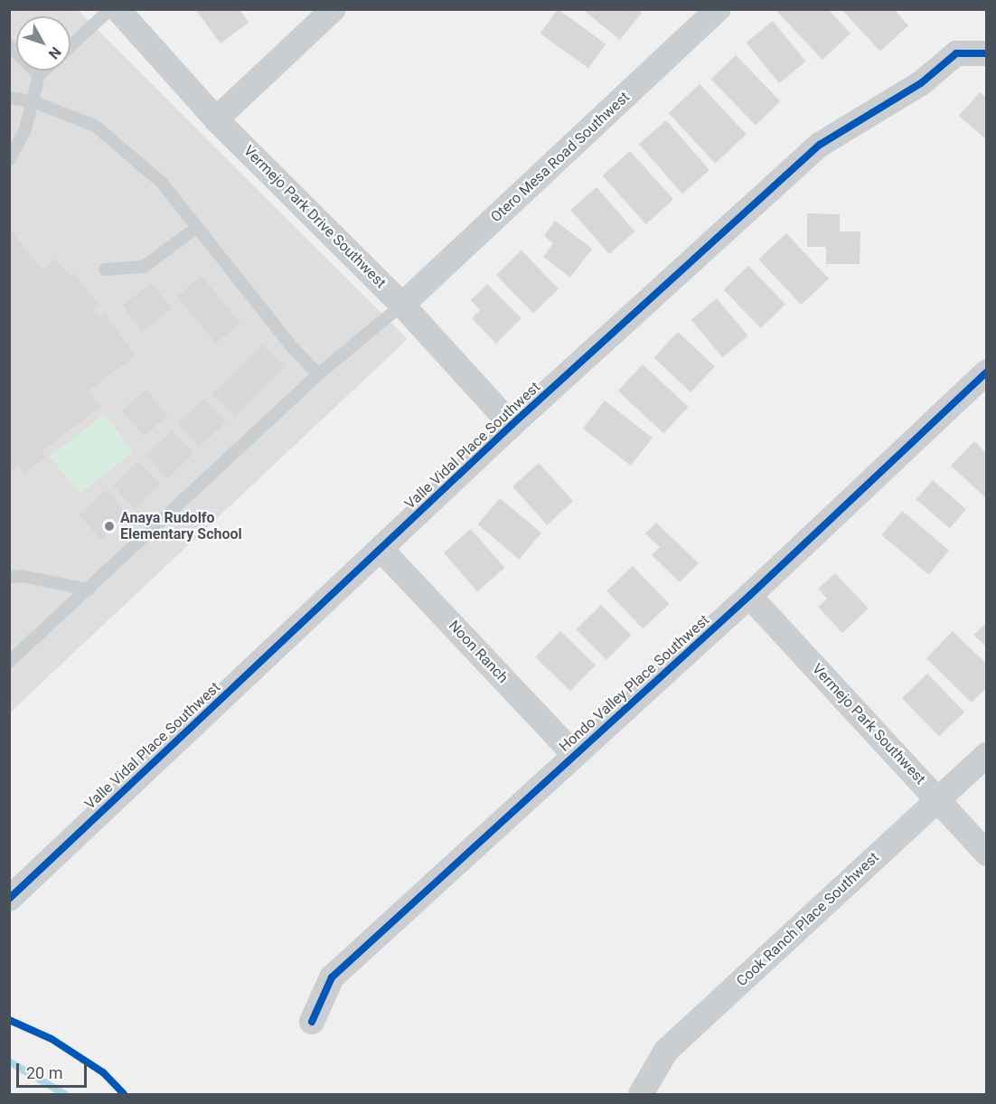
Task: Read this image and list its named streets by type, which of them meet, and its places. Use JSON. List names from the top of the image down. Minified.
{"streets":{"street":["Otero Mesa Road Southwest","Vermejo Park Drive Southwest","Valle Vidal Place Southwest","Noon Ranch","Hondo Valley Place Southwest","Vermejo Park Southwest","Cook Ranch Place Southwest"]},"crossings":[["Otero Mesa Road Southwest","Vermejo Park Drive Southwest"],["Vermejo Park Drive Southwest","Valle Vidal Place Southwest"],["Valle Vidal Place Southwest","Noon Ranch"],["Noon Ranch","Hondo Valley Place Southwest"],["Hondo Valley Place Southwest","Vermejo Park Southwest"],["Vermejo Park Southwest","Cook Ranch Place Southwest"]],"places":["Anaya Rudolfo Elementary School"],"scale_bar":"20 m","north":"bottom right"}
